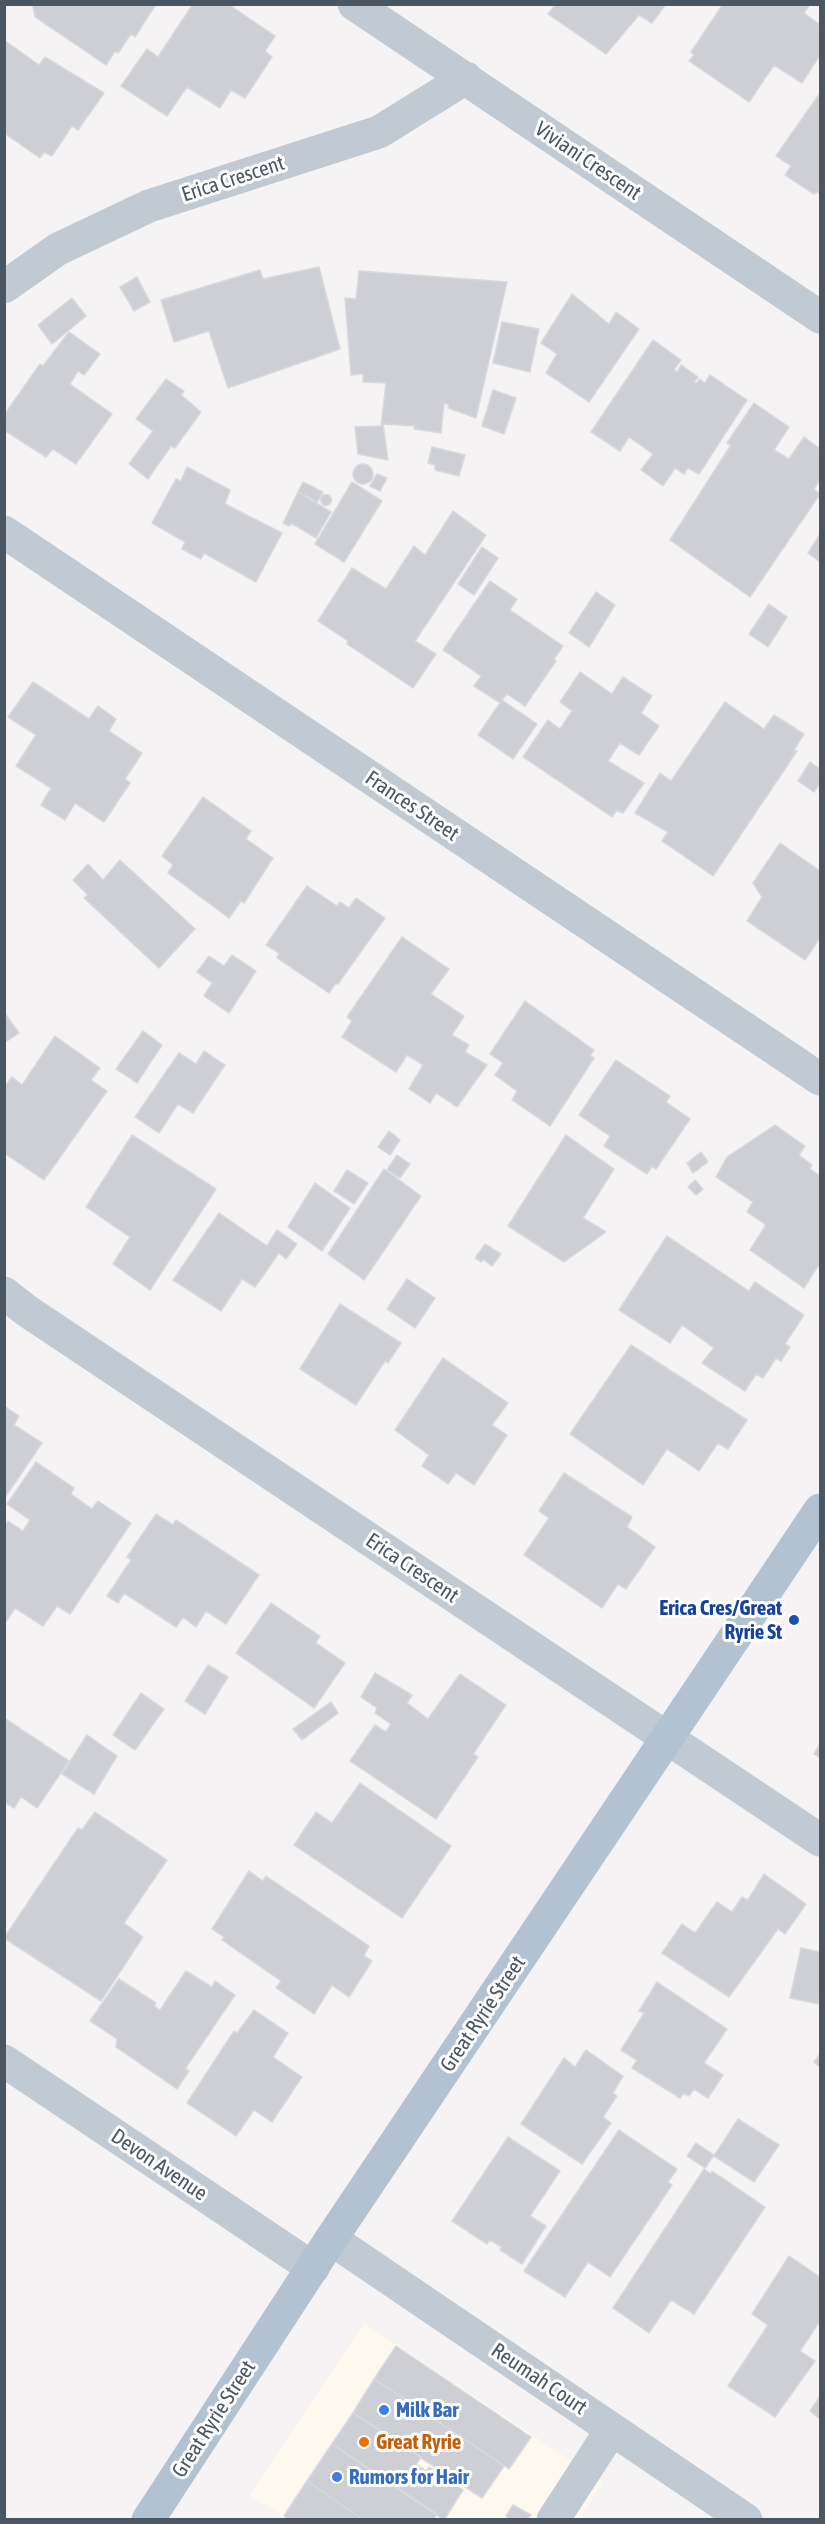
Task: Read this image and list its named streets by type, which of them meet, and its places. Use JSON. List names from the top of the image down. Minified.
{"streets":{"main road":["Great Ryrie Street"],"street":["Viviani Crescent","Erica Crescent","Frances Street","Devon Avenue","Reumah Court"]},"crossings":[["Viviani Crescent","Erica Crescent"],["Erica Crescent","Great Ryrie Street"],["Great Ryrie Street","Devon Avenue"],["Great Ryrie Street","Reumah Court"]],"places":["Erica Cres/Great Ryrie St","Milk Bar","Great Ryrie","Rumors for Hair"]}
